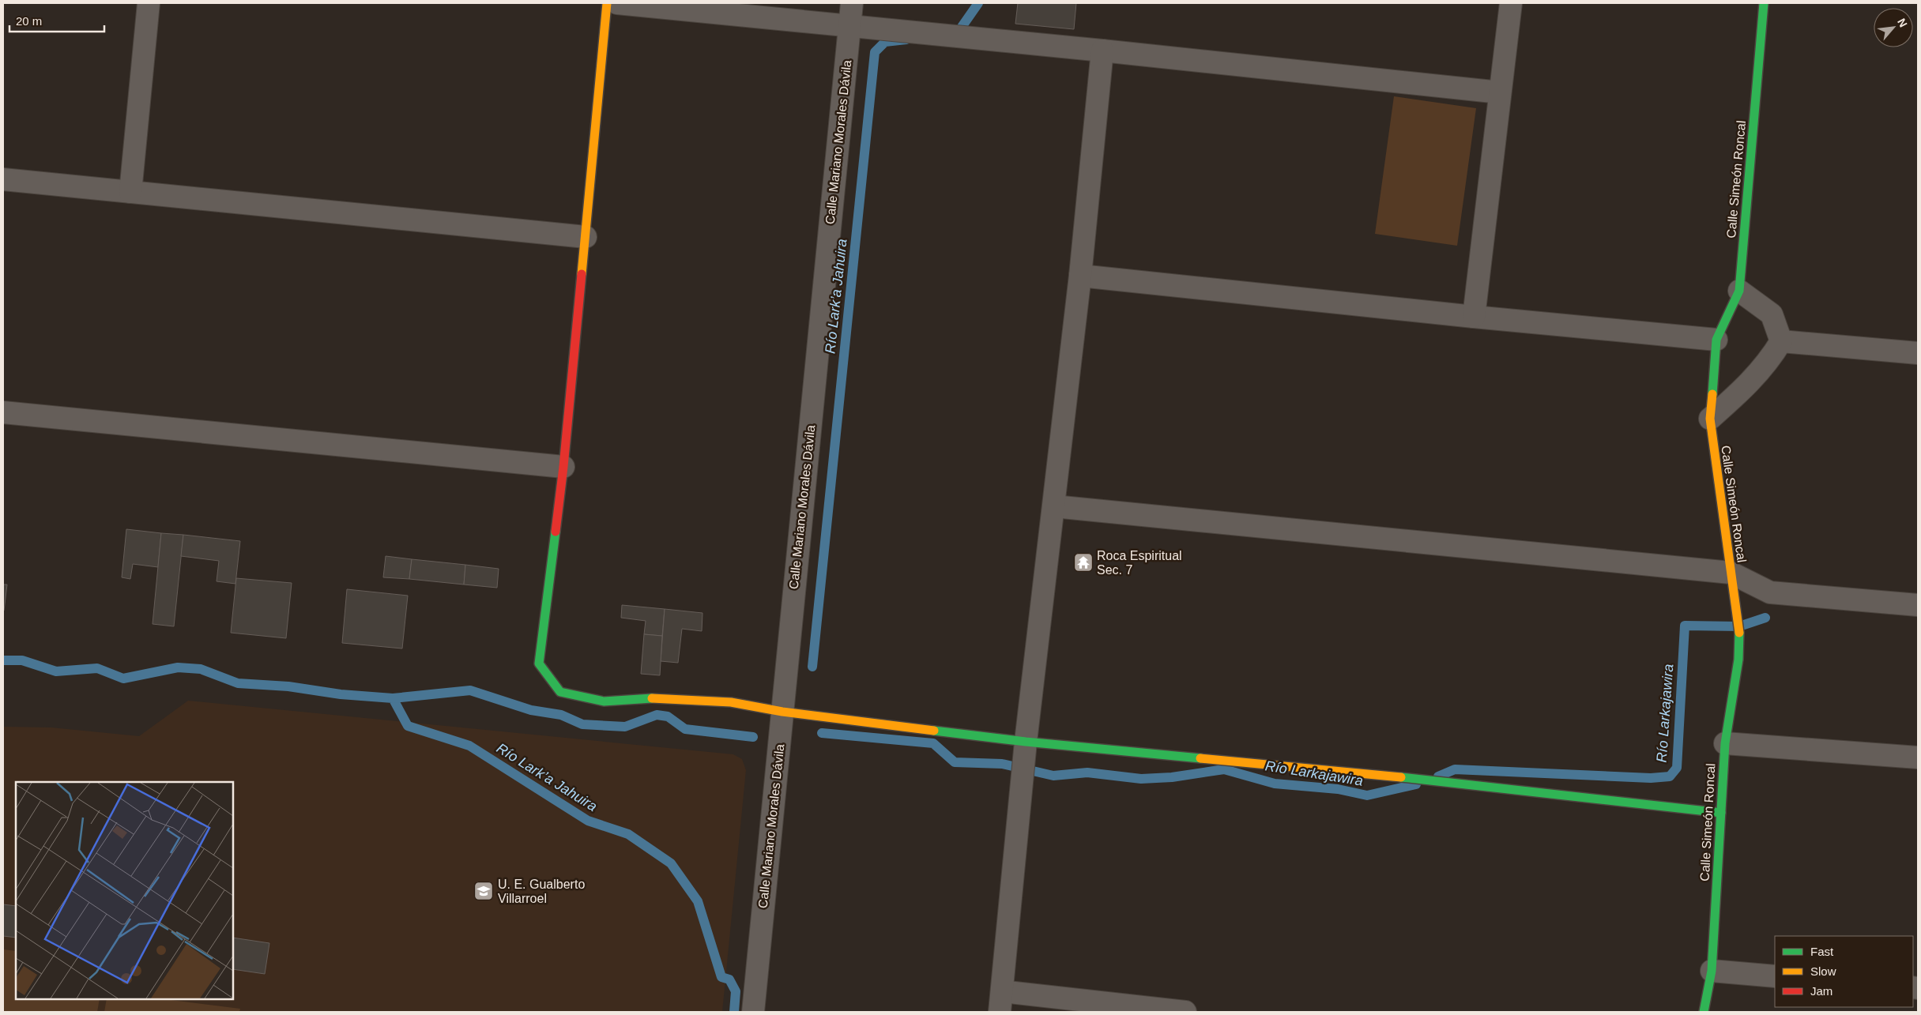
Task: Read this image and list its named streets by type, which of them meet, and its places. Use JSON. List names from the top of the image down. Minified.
{"streets":{"street":["Calle Mariano Morales Dávila","Calle Simeón Roncal"]},"water":["Río Lark’a Jahuira","Río Larkajawira"],"places":{"temple":["Roca Espiritual Sec. 7"],"school or university":["U. E. Gualberto Villarroel"]},"legend":["Fast","Slow","Jam"],"scale_bar":"20 m","north":"top right"}
